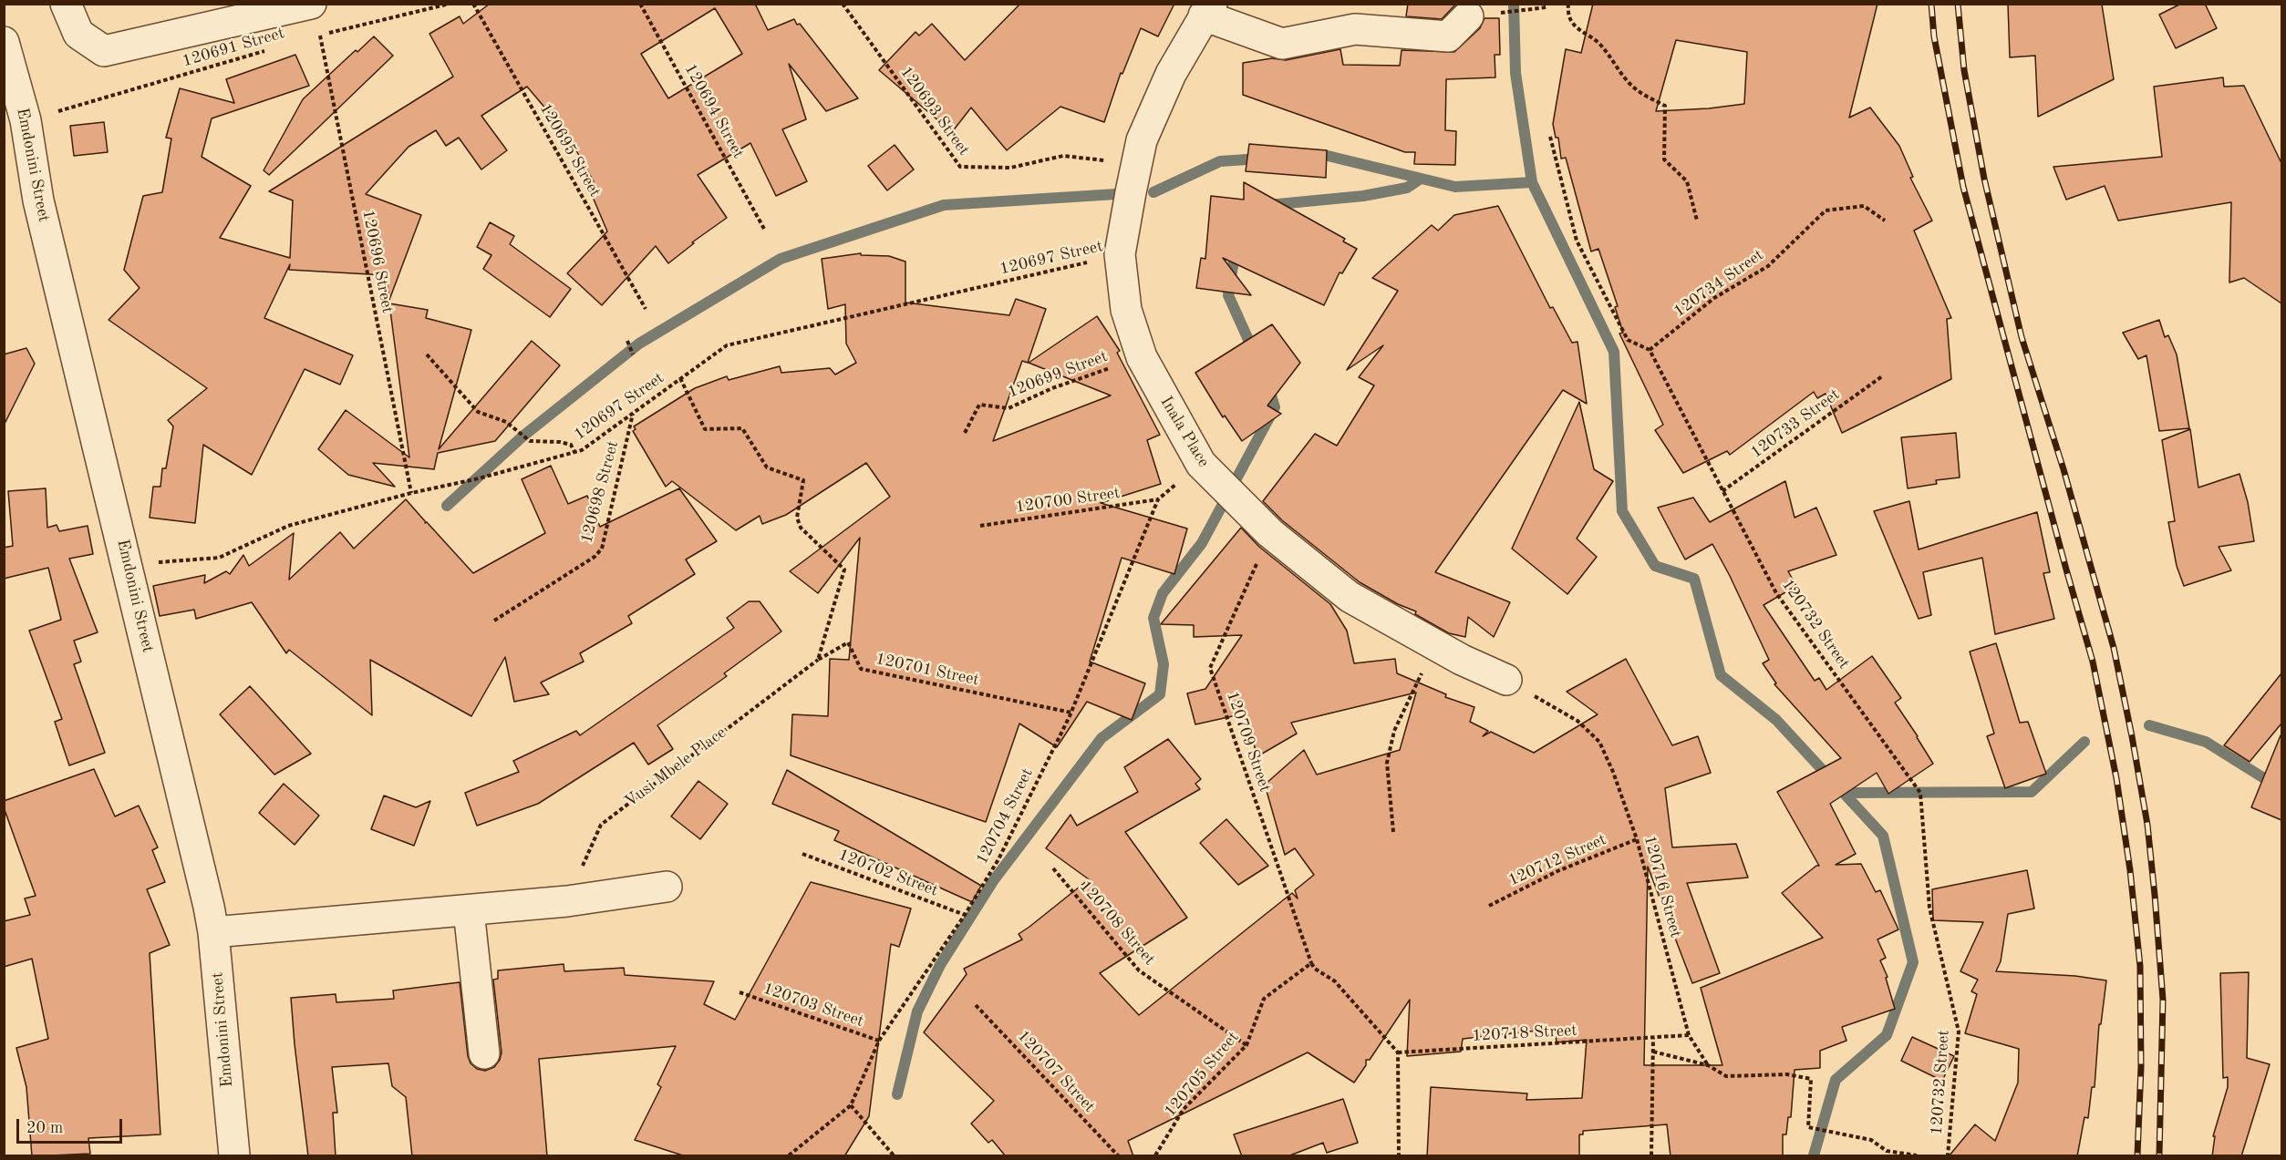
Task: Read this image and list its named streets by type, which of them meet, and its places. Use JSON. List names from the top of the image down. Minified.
{"streets":{"street":["Emdonini Street","Inala Place"],"path":["120691 Street","120694 Street","120693 Street","120695 Street","120697 Street","120696 Street","120734 Street","120699 Street","120733 Street","120698 Street","120700 Street","120732 Street","120701 Street","120709 Street","Vusi Mbele Place","120704 Street","120712 Street","120702 Street","120716 Street","120708 Street","120703 Street","120718 Street","120707 Street","120705 Street"]},"crossings":[["120691 Street","Emdonini Street"],["120691 Street","120696 Street"],["120693 Street","Inala Place"],["Emdonini Street","120697 Street"],["120697 Street","120696 Street"],["120697 Street","Inala Place"],["120697 Street","120698 Street"],["120734 Street","120732 Street"],["120699 Street","Inala Place"],["120733 Street","120732 Street"],["Inala Place","120709 Street"],["Inala Place","120704 Street"],["Inala Place","120716 Street"],["120700 Street","120704 Street"],["120701 Street","Vusi Mbele Place"],["120701 Street","120704 Street"],["120709 Street","120705 Street"],["120704 Street","120702 Street"],["120704 Street","120703 Street"],["120712 Street","120716 Street"],["120716 Street","120718 Street"],["120708 Street","120705 Street"]],"scale_bar":"20 m"}
